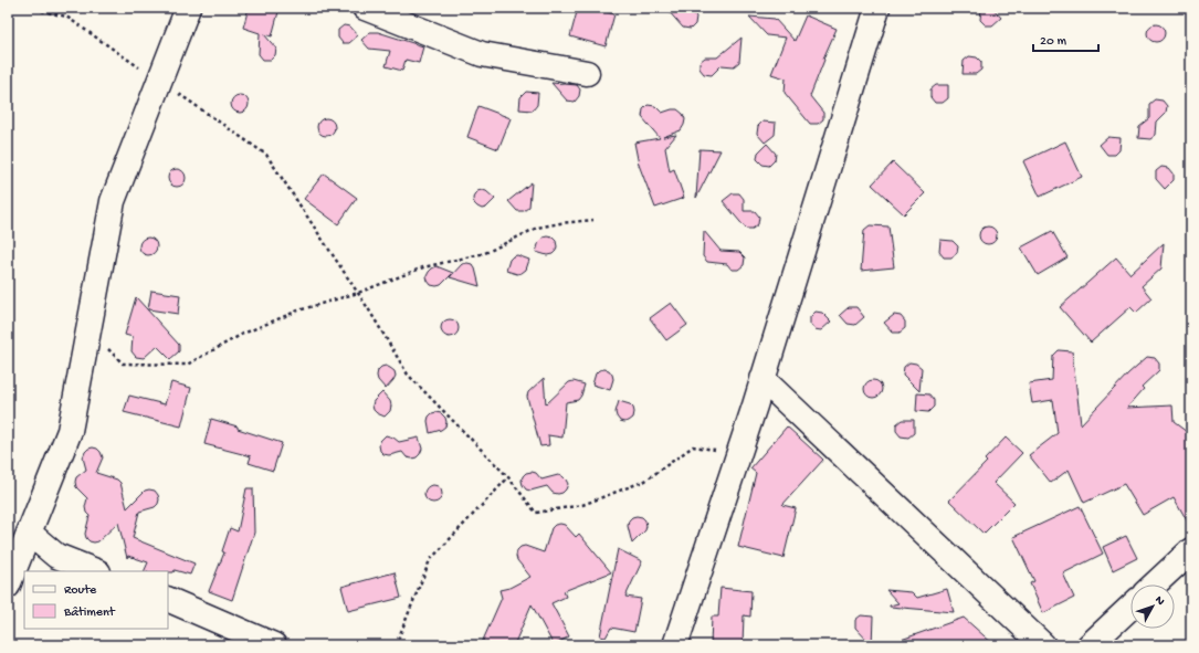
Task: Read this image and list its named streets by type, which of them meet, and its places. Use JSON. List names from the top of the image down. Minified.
{"legend":["Route","Bâtiment"],"scale_bar":"20 m","north":"top right"}
